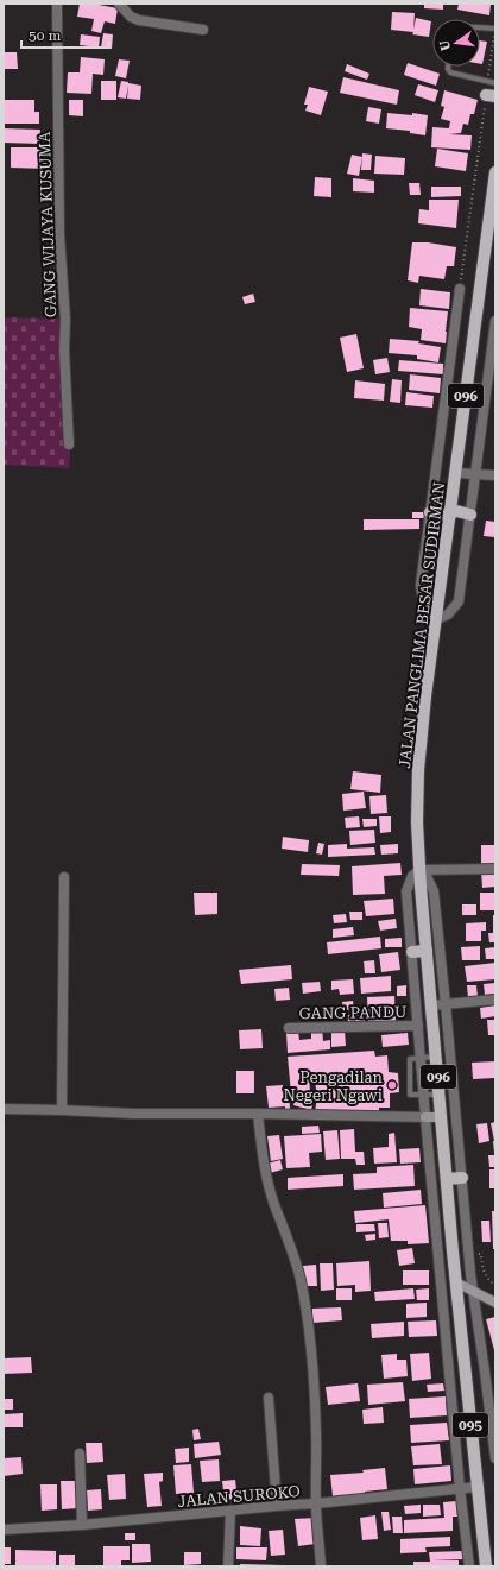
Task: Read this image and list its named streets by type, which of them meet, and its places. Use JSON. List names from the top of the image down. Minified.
{"streets":{"main road":["096","JALAN PANGLIMA BESAR SUDIRMAN","095"],"street":["GANG WIJAYA KUSUMA","GANG PANDU","JALAN SUROKO"]},"crossings":[["JALAN PANGLIMA BESAR SUDIRMAN","095"],["095","JALAN SUROKO"]],"places":["Pengadilan Negeri Ngawi"],"scale_bar":"50 m","north":"left"}
